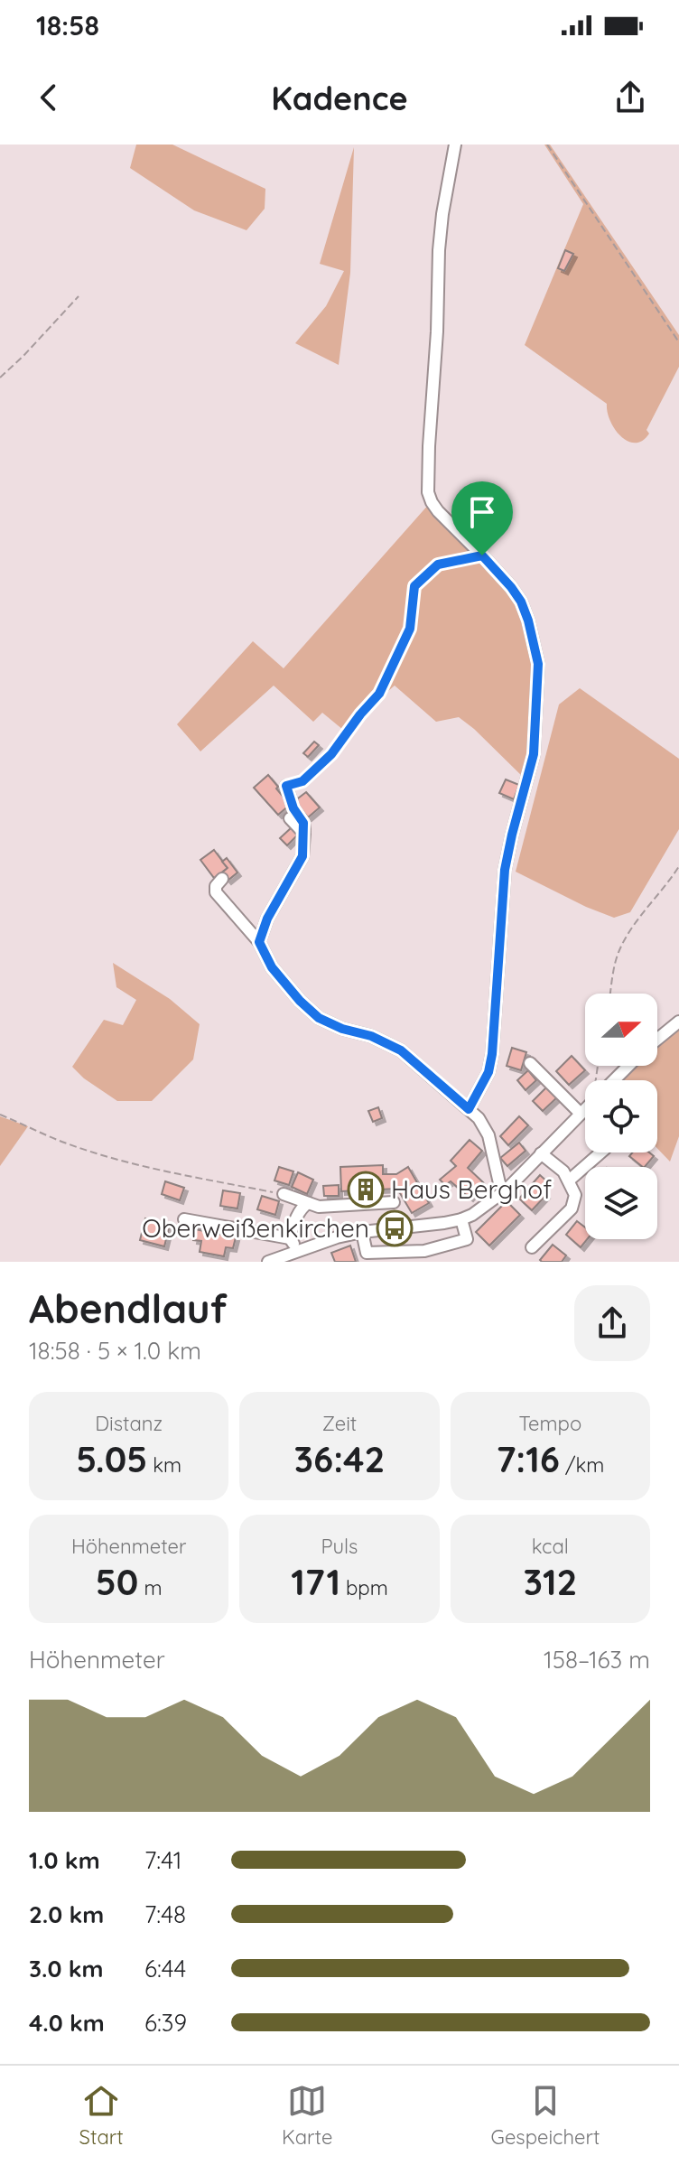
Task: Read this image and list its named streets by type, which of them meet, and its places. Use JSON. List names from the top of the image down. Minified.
{"places":{"building":["Haus Berghof"],"bus stop":["Oberweißenkirchen"]},"north":"right","page":{"status":"18:58","header":"Kadence","heading":["Abendlauf","18:58 · 5 × 1.0 km"],"stats":[["Distanz","5.05 km"],["Zeit","36:42"],["Tempo","7:16 /km"],["Höhenmeter","50 m"],["Puls","171 bpm"],["kcal","312"]],"chart":["Höhenmeter","158–163 m"],"list":[{"name":"1.0 km","note":"7:41"},{"name":"2.0 km","note":"7:48"},{"name":"3.0 km","note":"6:44"},{"name":"4.0 km","note":"6:39"}],"tabs":["Start","Karte","Gespeichert"]}}
